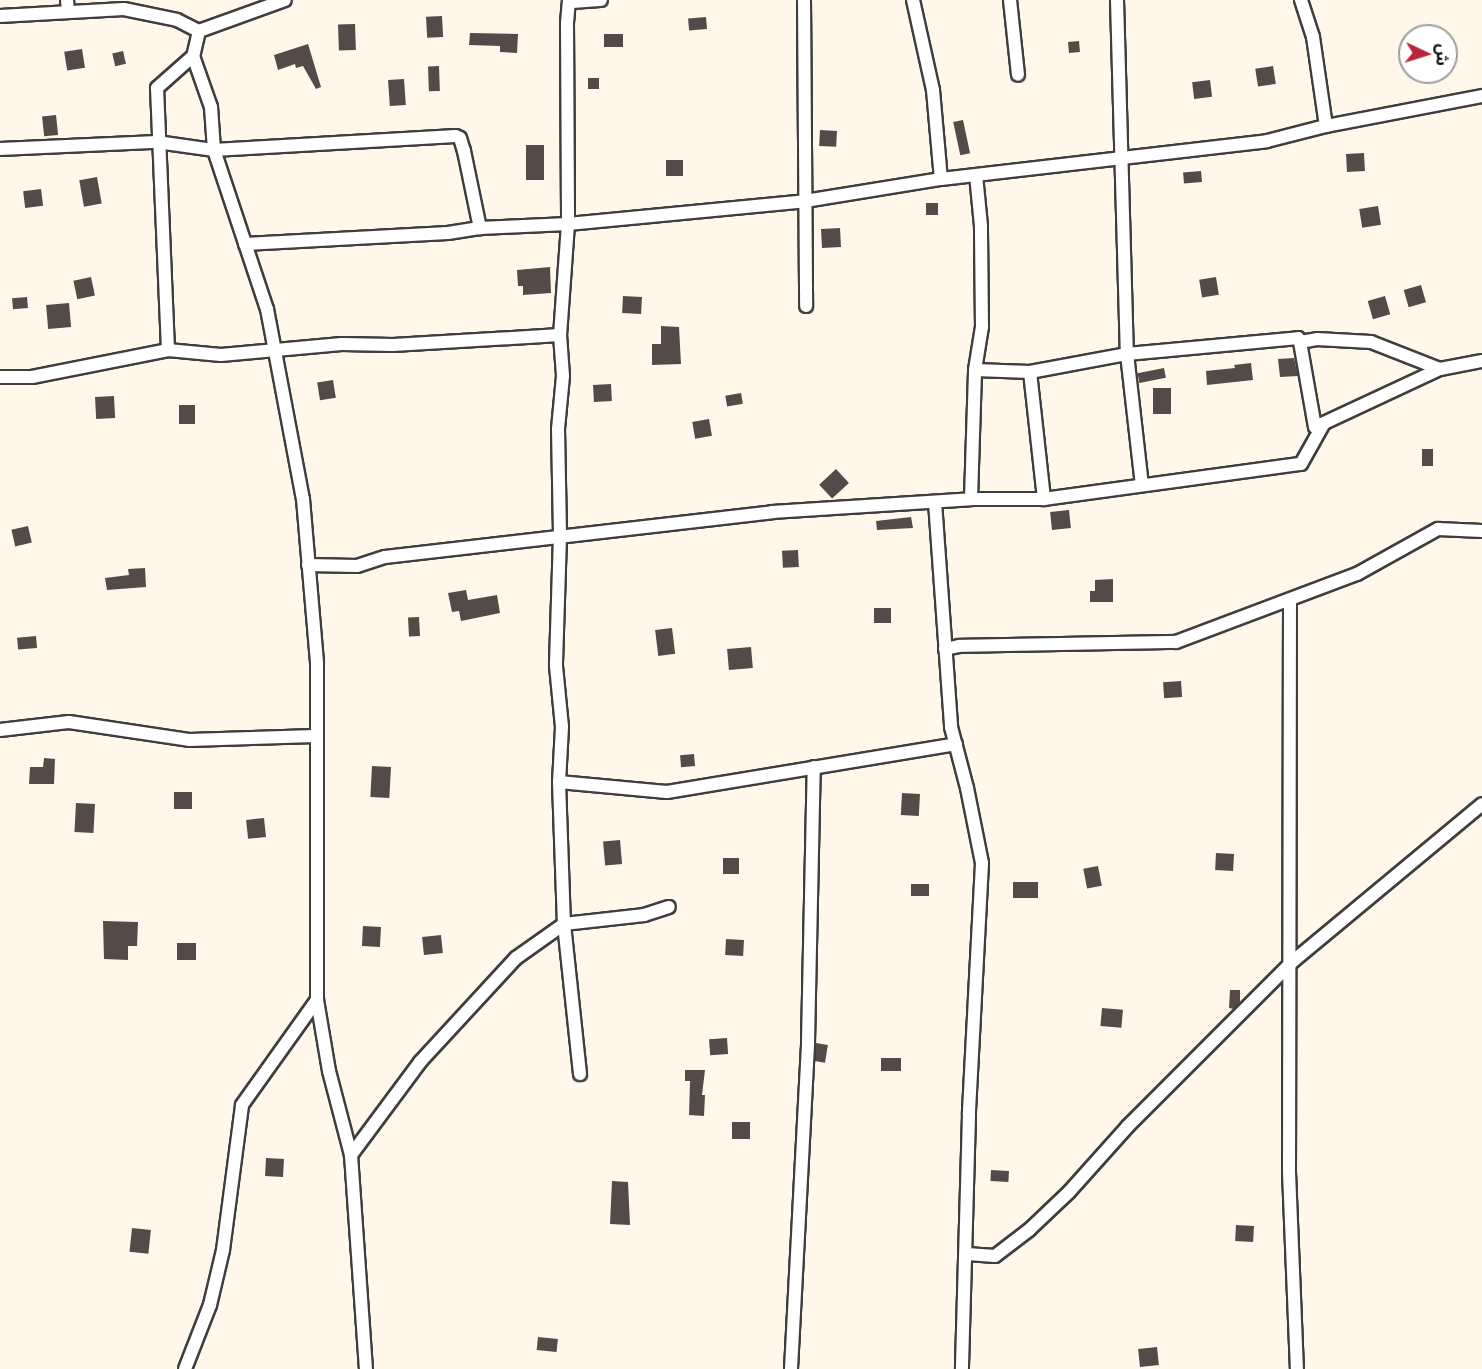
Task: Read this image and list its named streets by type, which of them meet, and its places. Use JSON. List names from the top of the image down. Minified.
{"north":"right"}
